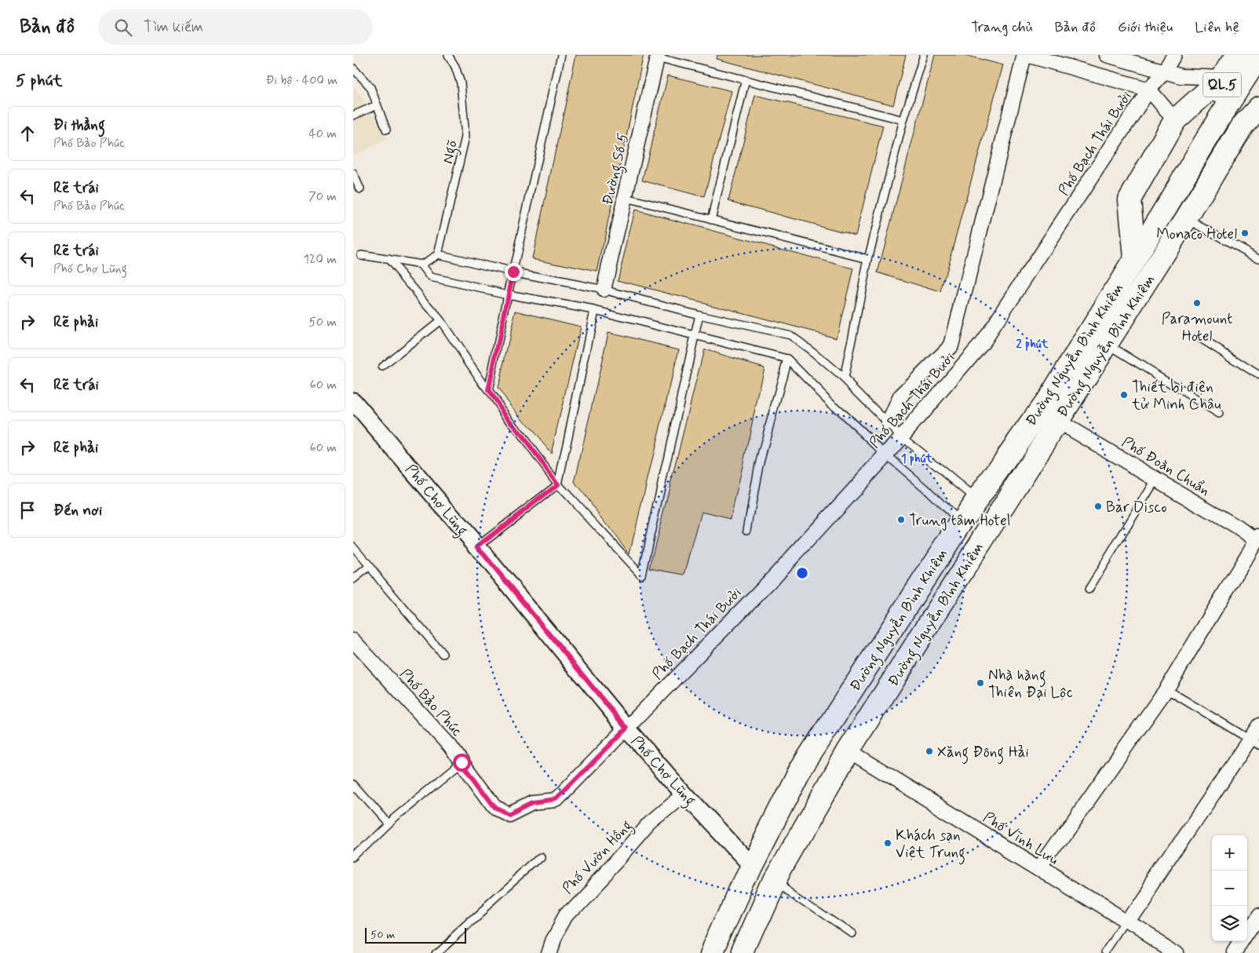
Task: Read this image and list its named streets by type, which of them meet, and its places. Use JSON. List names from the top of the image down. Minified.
{"streets":{"highway":["QL.5","Đường Nguyễn Bỉnh Khiêm","Đường Nguyễn Bình Khiêm"],"street":["Phố Bạch Thái Bưởi","Đường Số 5","Phố Đoàn Chuẩn","Phố Chợ Lũng","Phố Bảo Phúc","Phố Vĩnh Lưu","Phố Vườn Hồng"],"lane":["Ngõ"]},"crossings":[["QL.5","Đường Nguyễn Bỉnh Khiêm"],["QL.5","Đường Nguyễn Bình Khiêm"],["Phố Bạch Thái Bưởi","Phố Chợ Lũng"],["Phố Bạch Thái Bưởi","Phố Bảo Phúc"],["Đường Nguyễn Bỉnh Khiêm","Phố Đoàn Chuẩn"],["Đường Nguyễn Bỉnh Khiêm","Phố Vĩnh Lưu"],["Đường Nguyễn Bình Khiêm","Phố Chợ Lũng"],["Phố Chợ Lũng","Phố Bảo Phúc"],["Phố Chợ Lũng","Phố Vườn Hồng"]],"places":["Monaco Hotel","Paramount Hotel","Thiết bị điện tử Minh Châu","Bar Disco","Trung tâm Hotel","Nhà hàng Thiên Đại Lộc","Xăng Đông Hải","Khách sạn Việt Trung"],"scale_bar":"50 m","page":{"header":"Bản đồ","search":"Tìm kiếm","nav":["Trang chủ","Bản đồ","Giới thiệu","Liên hệ"],"heading":["5 phút","Đi bộ · 400 m"],"list":[["Đi thẳng","Phố Bảo Phúc","40 m"],["Rẽ trái","Phố Bảo Phúc","70 m"],["Rẽ trái","Phố Chợ Lũng","120 m"],["Rẽ phải","50 m"],["Rẽ trái","60 m"],["Rẽ phải","60 m"],"Đến nơi"],"map_buttons":["+","−"],"scale":"50 m"},"rings":["2 phút","1 phút"]}
